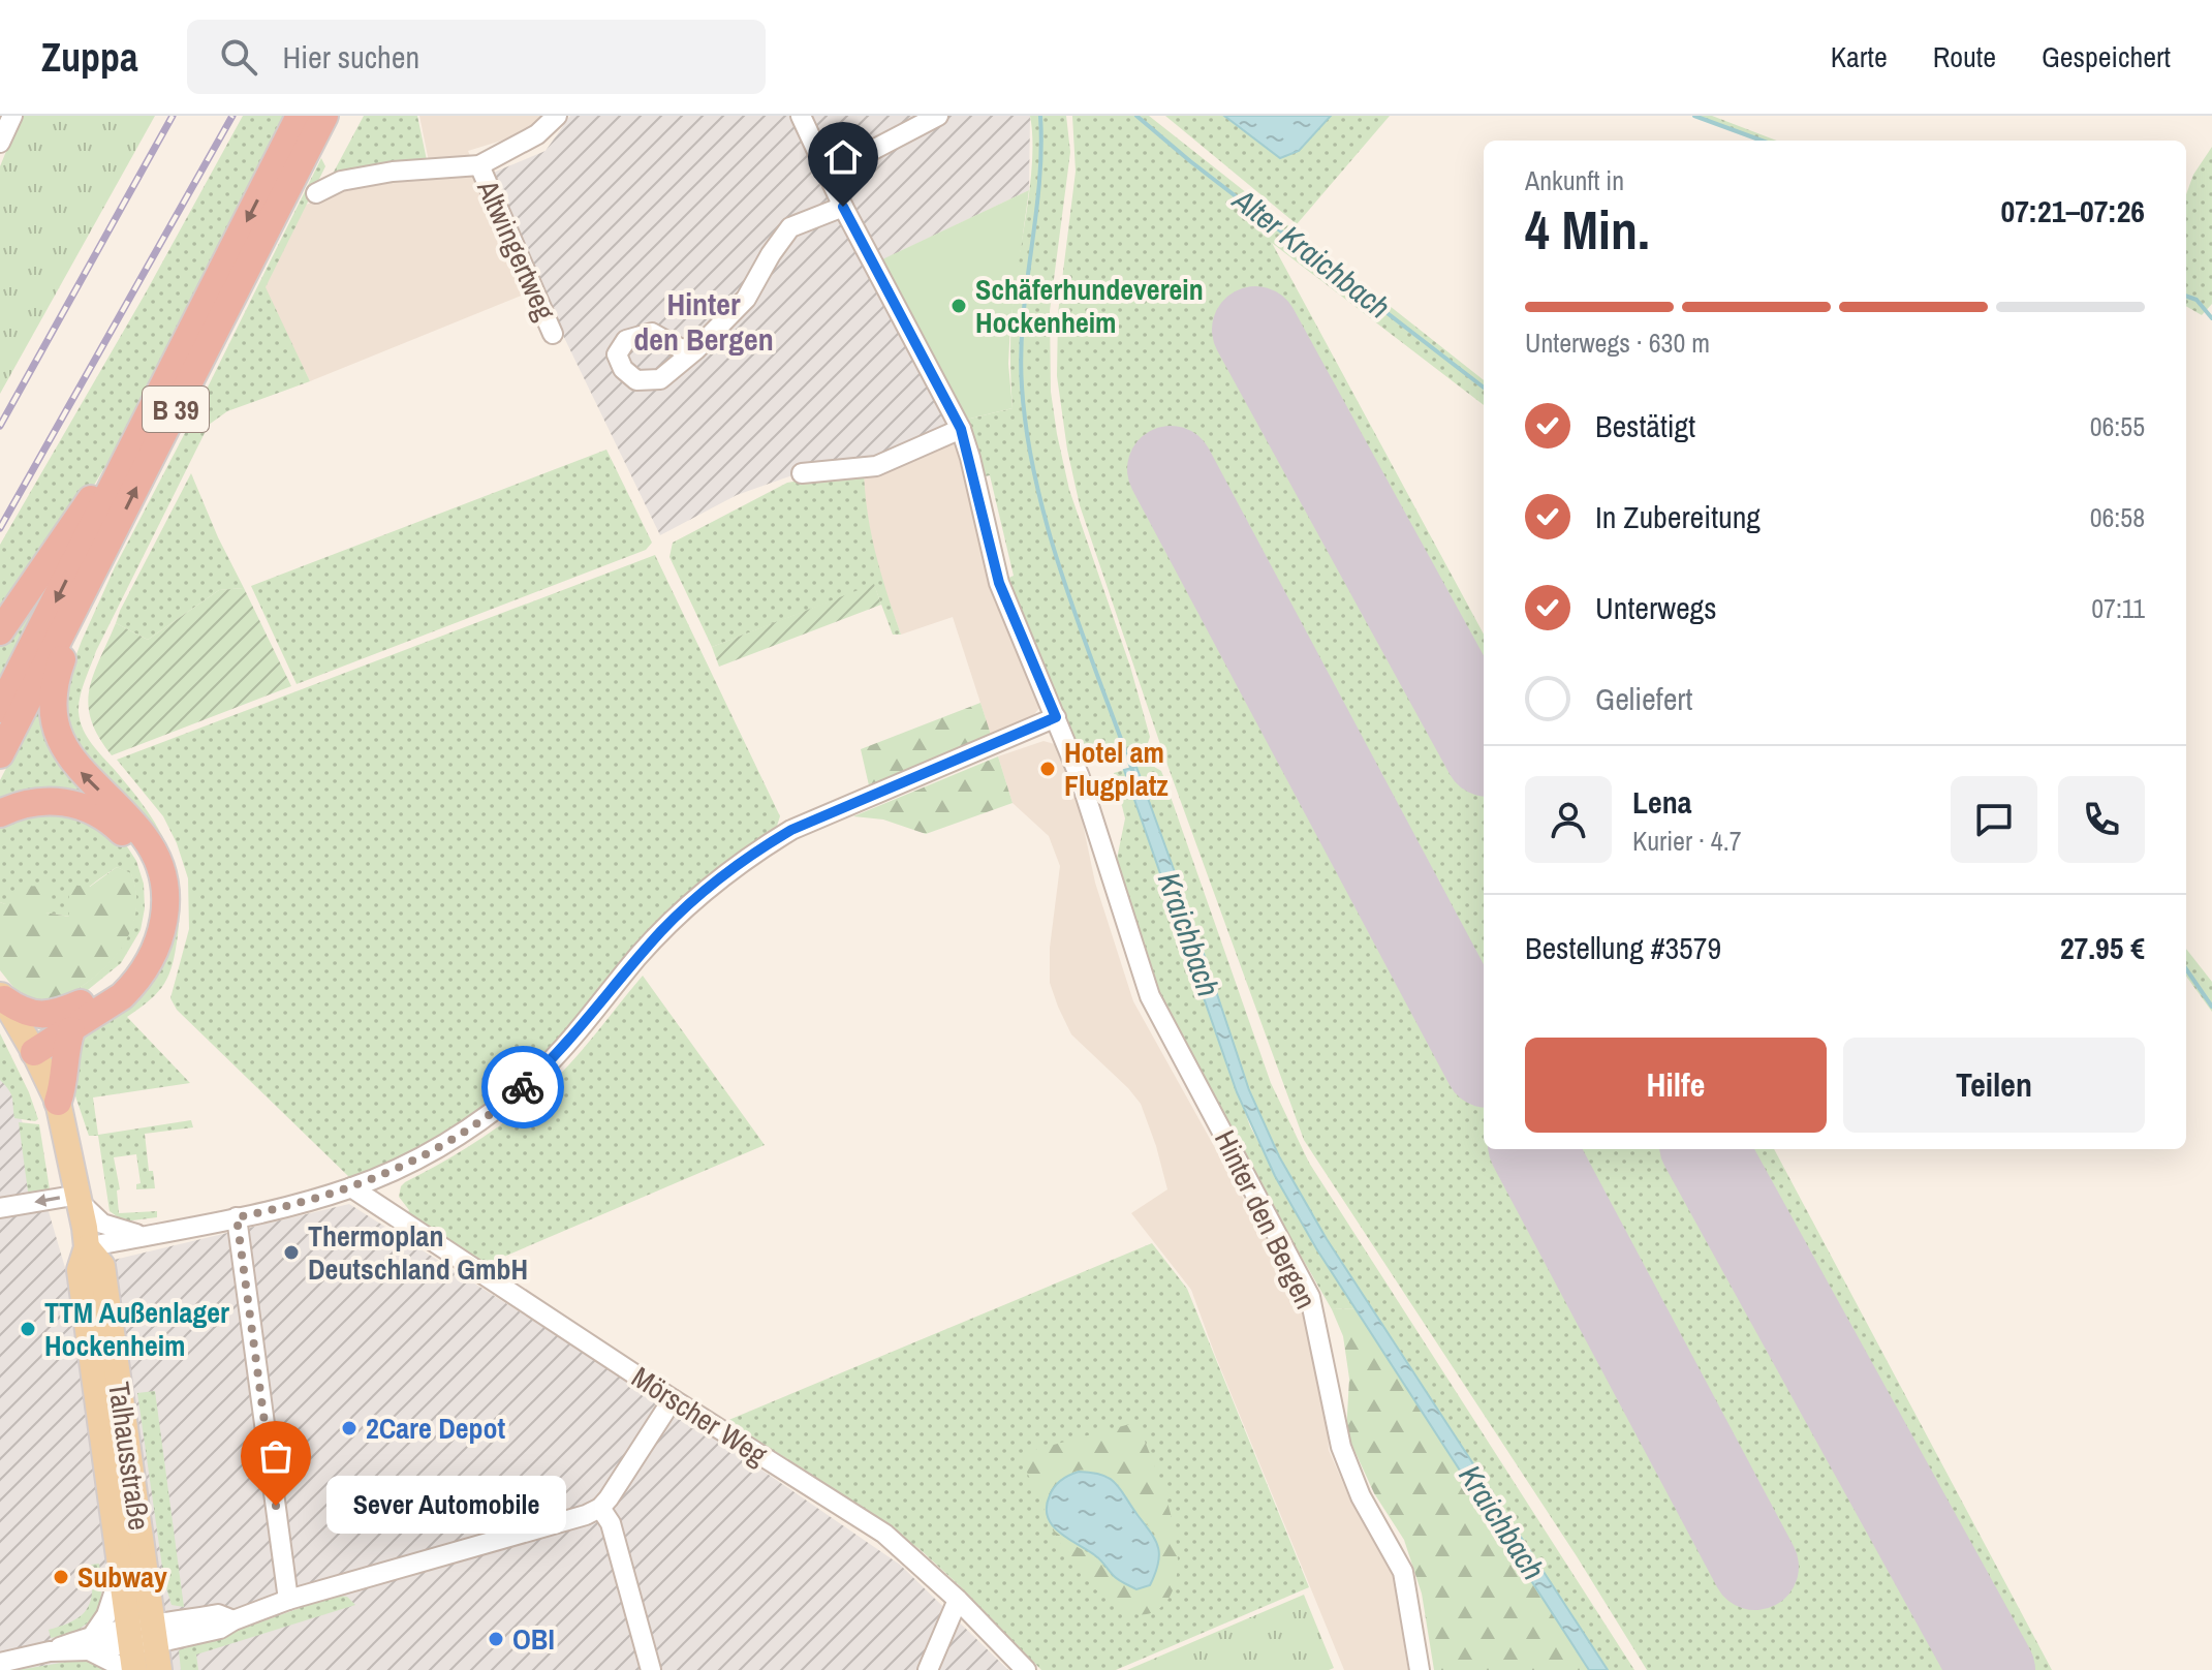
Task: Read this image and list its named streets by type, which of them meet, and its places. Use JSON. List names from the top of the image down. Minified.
{"streets":{"highway":["B 39"],"main road":["Talhausstraße"],"street":["Altwingertweg","Hinter den Bergen","Mörscher Weg"]},"districts":["Hinter den Bergen"],"water":["Alter Kraichbach","Kraichbach"],"places":["Schäferhundeverein Hockenheim","Hotel am Flugplatz","Thermoplan Deutschland GmbH","TTM Außenlager Hockenheim","2Care Depot","Sever Automobile","Subway","OBI"],"page":{"header":"Zuppa","search":"Hier suchen","nav":["Karte","Route","Gespeichert"],"heading":["4 Min.","Ankunft in","07:21–07:26"],"panel":["Lena","Kurier · 4.7","Bestellung #3579","27.95 €"],"bar":"Unterwegs · 630 m","list":[["Bestätigt","06:55"],["In Zubereitung","06:58"],["Unterwegs","07:11"],"Geliefert"],"buttons":["Hilfe","Teilen"],"bubble":"Sever Automobile"}}
